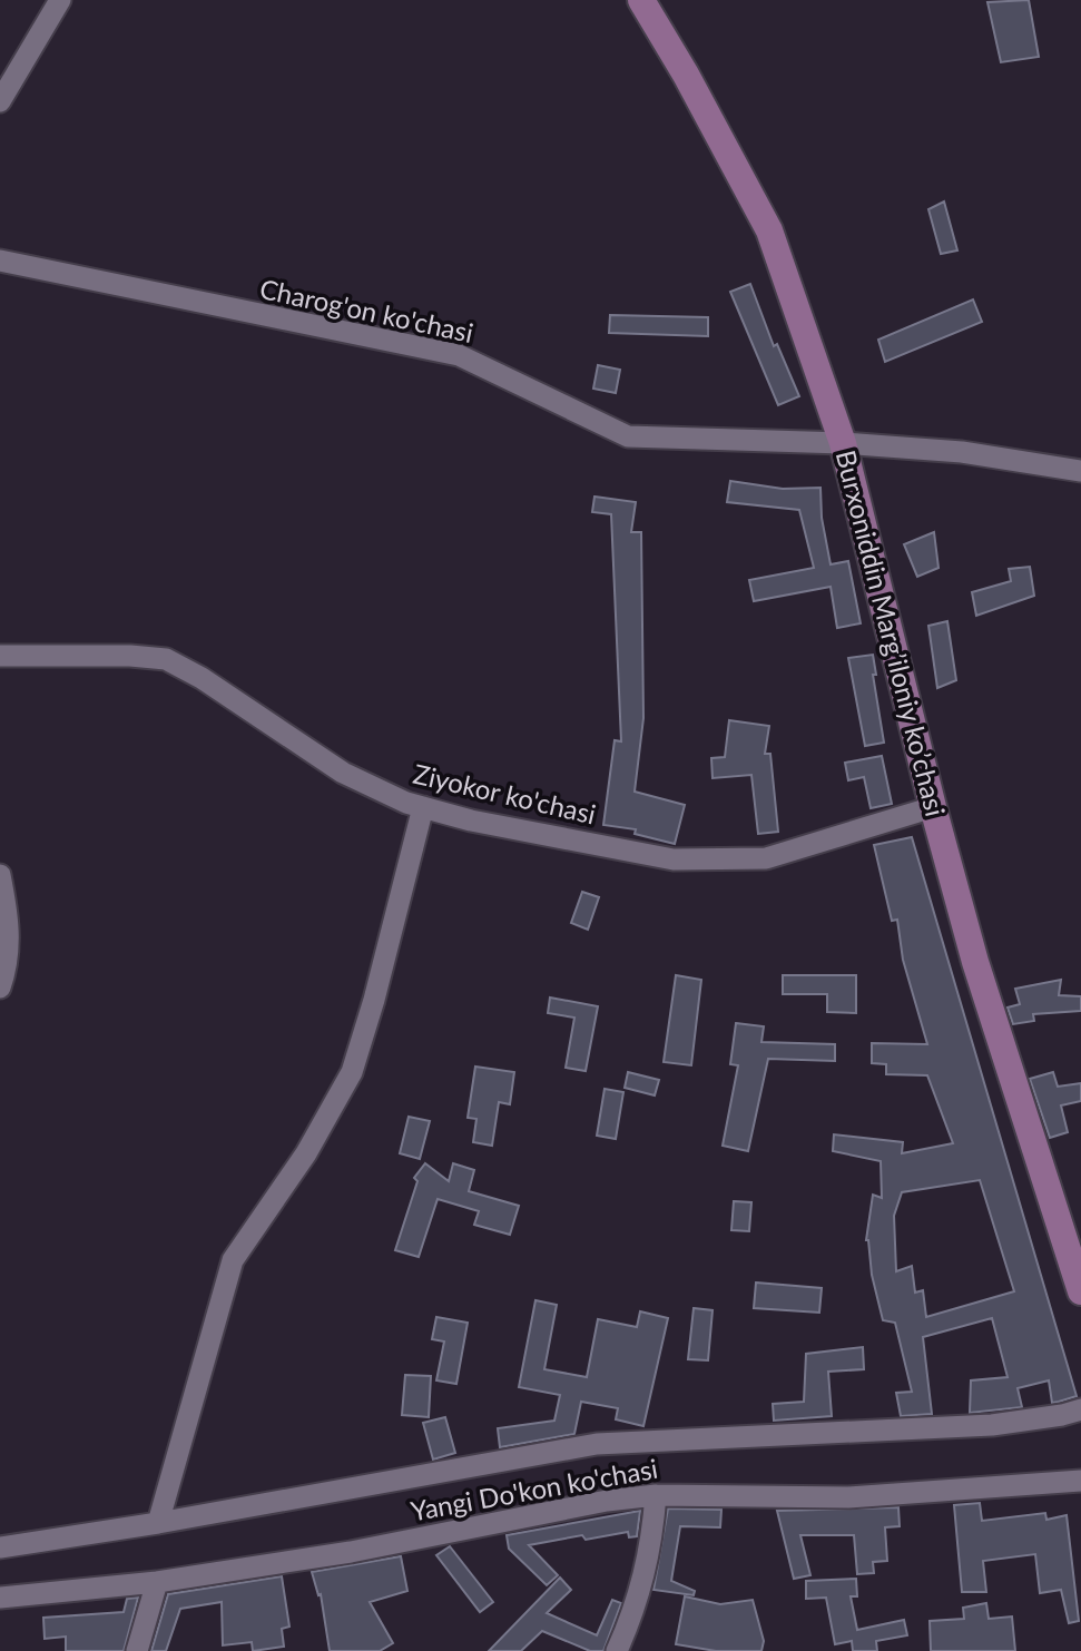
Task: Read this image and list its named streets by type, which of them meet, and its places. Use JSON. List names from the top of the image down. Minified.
{"streets":{"main road":["Burxoniddin Marg’iloniy ko’chasi"],"street":["Charog'on ko'chasi","Ziyokor ko'chasi","Yangi Do'kon ko'chasi"]},"crossings":[["Charog'on ko'chasi","Burxoniddin Marg’iloniy ko’chasi"],["Burxoniddin Marg’iloniy ko’chasi","Ziyokor ko'chasi"]]}
